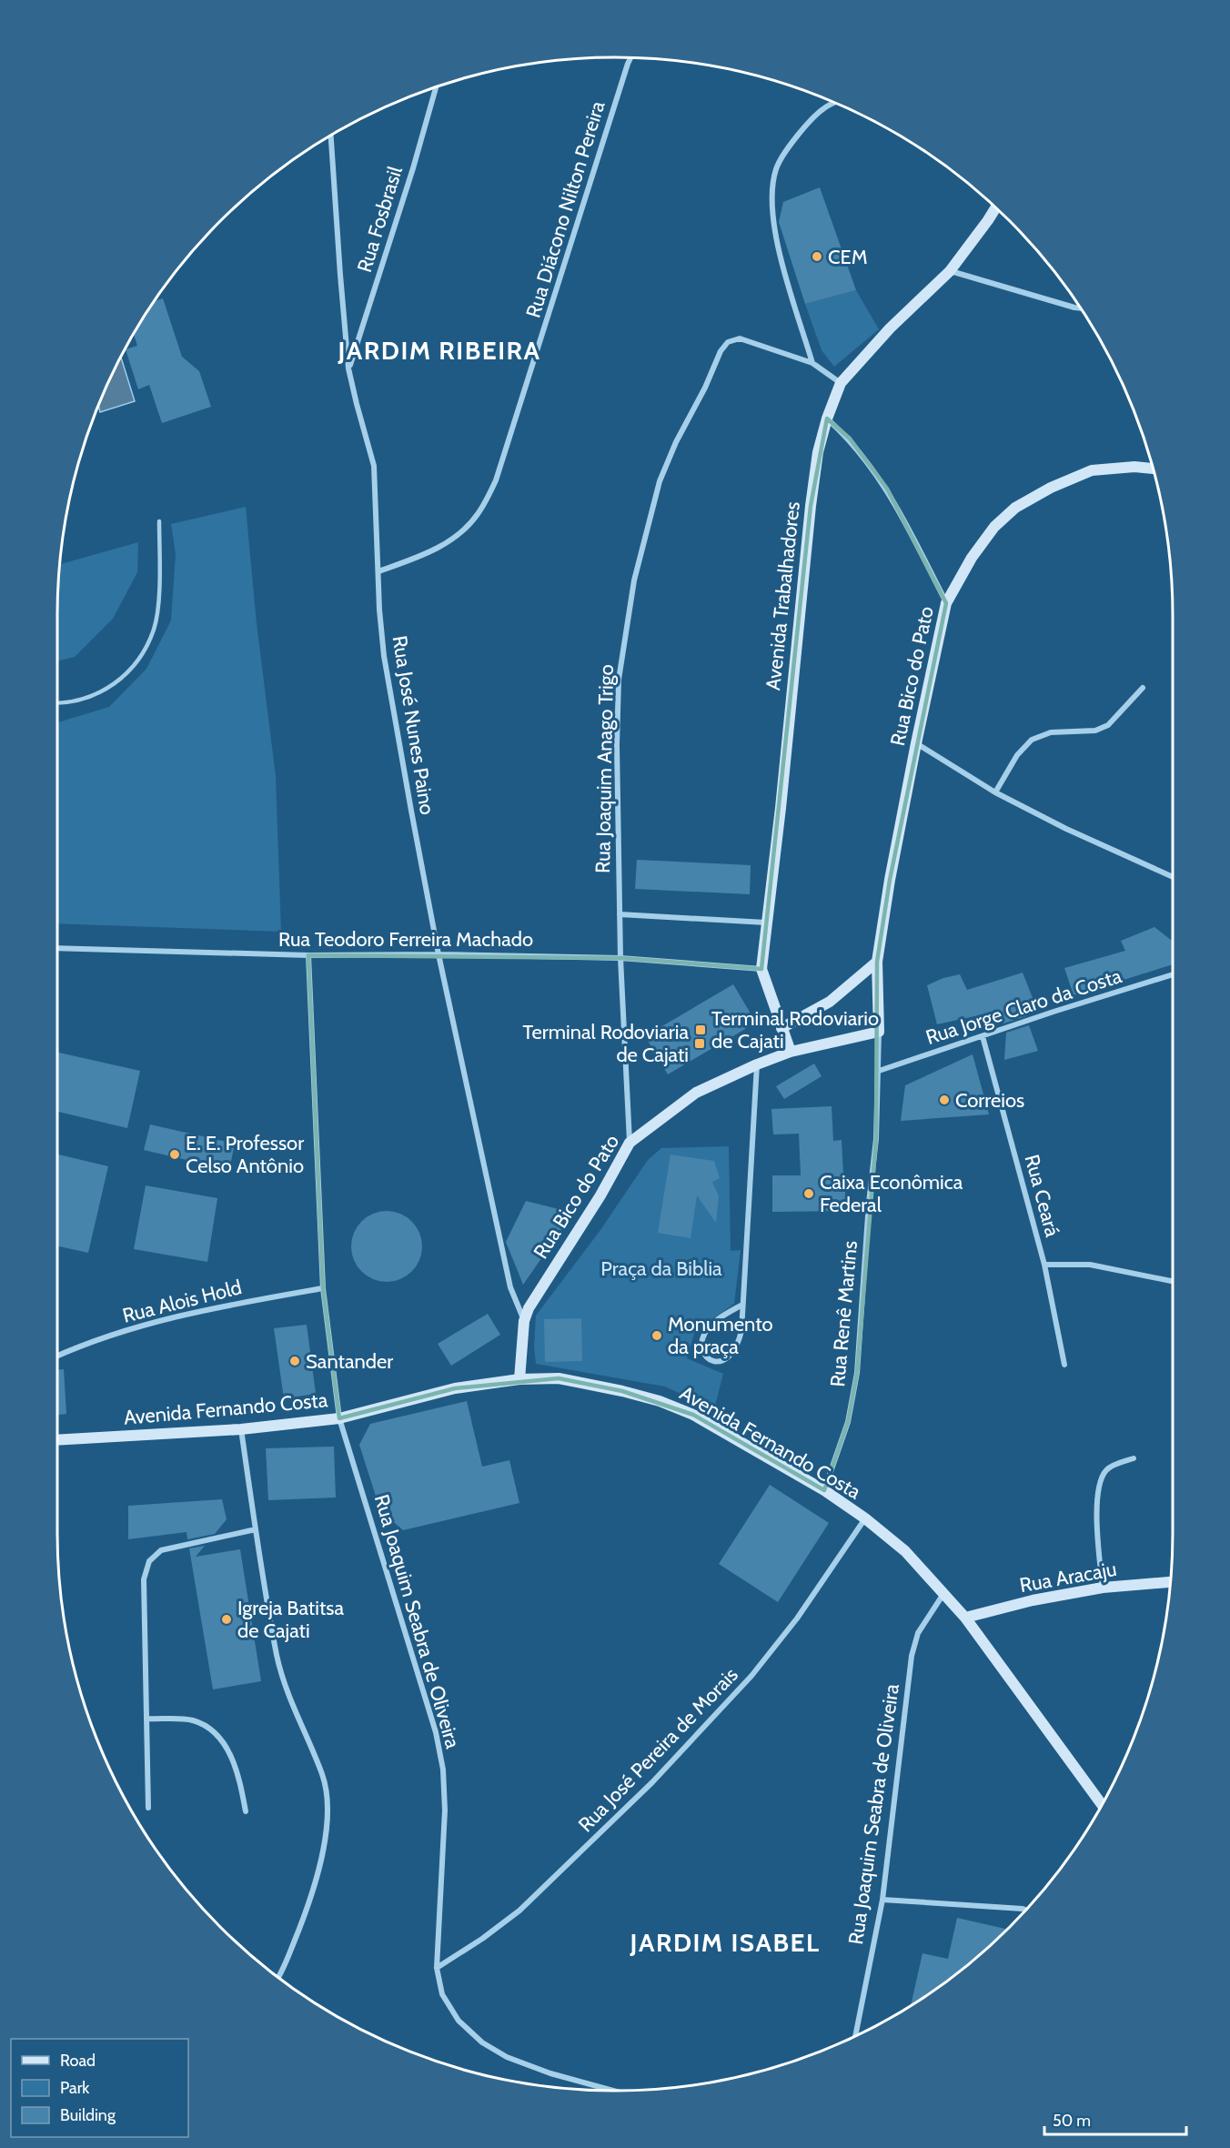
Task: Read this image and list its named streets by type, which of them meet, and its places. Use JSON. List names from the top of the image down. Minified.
{"streets":{"street":["Rua Diácono Nilton Pereira","Rua Fosbrasil","Avenida Trabalhadores","Rua Bico do Pato","Rua José Nunes Paino","Rua Joaquim Anago Trigo","Rua Teodoro Ferreira Machado","Rua Jorge Claro da Costa","Rua Ceará","Rua Alois Hold","Rua Renê Martins","Avenida Fernando Costa","Rua Aracaju","Rua Joaquim Seabra de Oliveira","Rua José Pereira de Morais"]},"crossings":[["Rua Diácono Nilton Pereira","Rua José Nunes Paino"],["Rua Fosbrasil","Rua José Nunes Paino"],["Avenida Trabalhadores","Rua Bico do Pato"],["Avenida Trabalhadores","Rua Joaquim Anago Trigo"],["Avenida Trabalhadores","Rua Teodoro Ferreira Machado"],["Rua Bico do Pato","Rua José Nunes Paino"],["Rua Bico do Pato","Rua Joaquim Anago Trigo"],["Rua Bico do Pato","Rua Renê Martins"],["Rua Bico do Pato","Avenida Fernando Costa"],["Rua José Nunes Paino","Rua Teodoro Ferreira Machado"],["Rua Joaquim Anago Trigo","Rua Teodoro Ferreira Machado"],["Rua Teodoro Ferreira Machado","Rua Joaquim Seabra de Oliveira"],["Rua Jorge Claro da Costa","Rua Ceará"],["Rua Jorge Claro da Costa","Rua Renê Martins"],["Rua Alois Hold","Rua Joaquim Seabra de Oliveira"],["Rua Renê Martins","Avenida Fernando Costa"],["Avenida Fernando Costa","Rua Aracaju"],["Avenida Fernando Costa","Rua Joaquim Seabra de Oliveira"],["Avenida Fernando Costa","Rua José Pereira de Morais"],["Rua Joaquim Seabra de Oliveira","Rua José Pereira de Morais"]],"districts":["JARDIM RIBEIRA","JARDIM ISABEL"],"parks":["Praça da Biblia"],"places":{"other":["CEM","Correios","E. E. Professor Celso Antônio","Caixa Econômica Federal","Monumento da praça","Santander","Igreja Batitsa de Cajati"],"transit":["Terminal Rodoviario de Cajati","Terminal Rodoviaria de Cajati"]},"legend":["Road","Park","Building"],"scale_bar":"50 m"}
